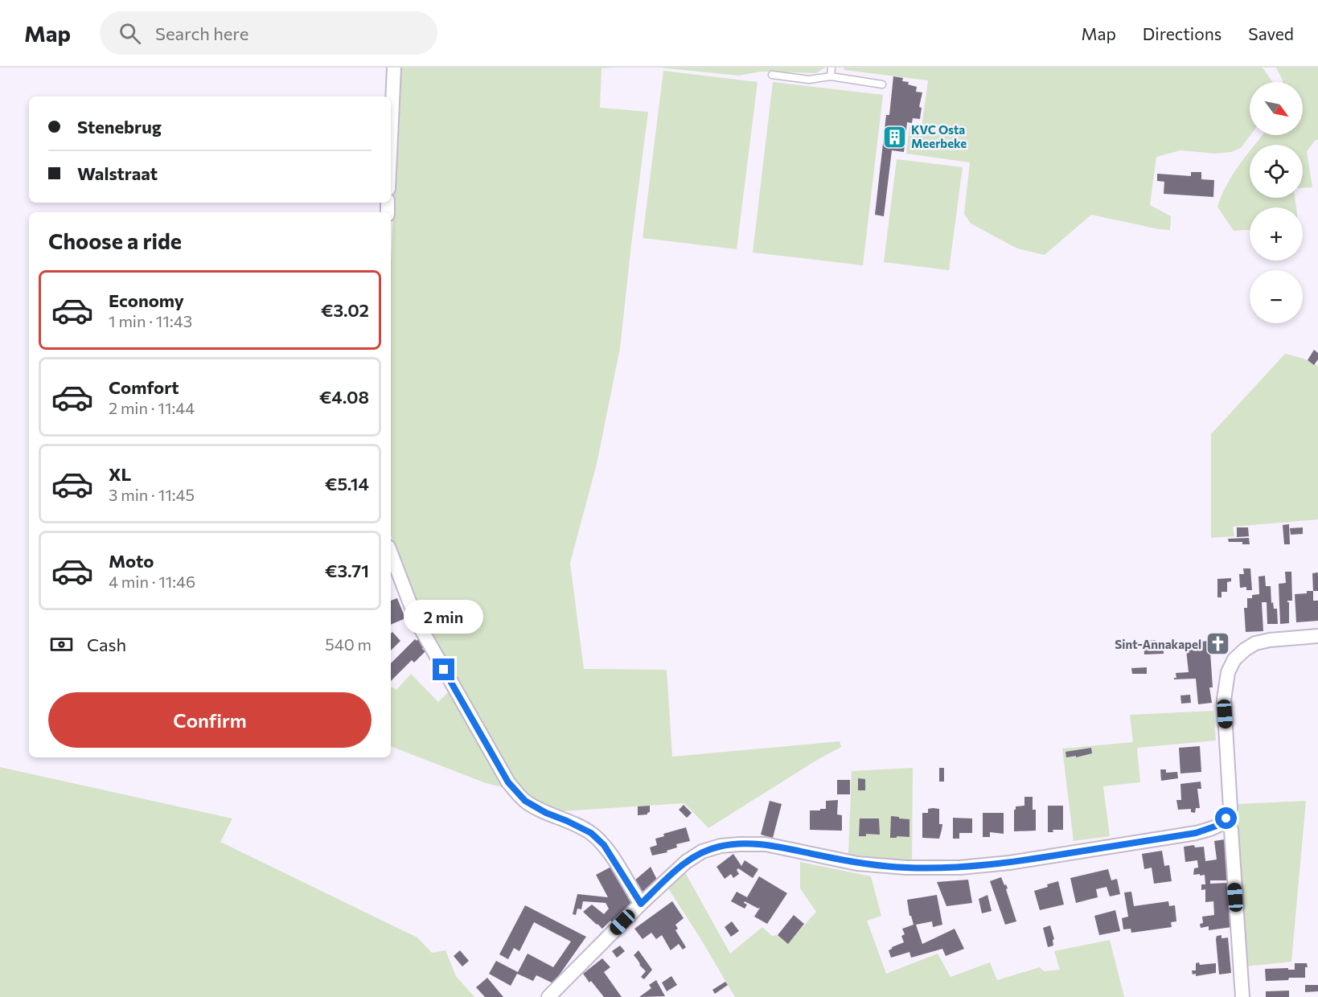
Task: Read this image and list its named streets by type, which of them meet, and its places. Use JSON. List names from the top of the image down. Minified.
{"places":{"building":["KVC Osta Meerbeke"],"church":["Sint-Annakapel"]},"north":"bottom right","page":{"header":"Map","search":"Search here","nav":["Map","Directions","Saved"],"map_buttons":["+","−"],"banner":["Stenebrug","Walstraat"],"heading":"Choose a ride","list":[{"name":"Economy","note":"1 min · 11:43","value":"€3.02"},{"name":"Comfort","note":"2 min · 11:44","value":"€4.08"},{"name":"XL","note":"3 min · 11:45","value":"€5.14"},{"name":"Moto","note":"4 min · 11:46","value":"€3.71"}],"bubble":"2 min","pay":["Cash","540 m"],"buttons":"Confirm"}}
